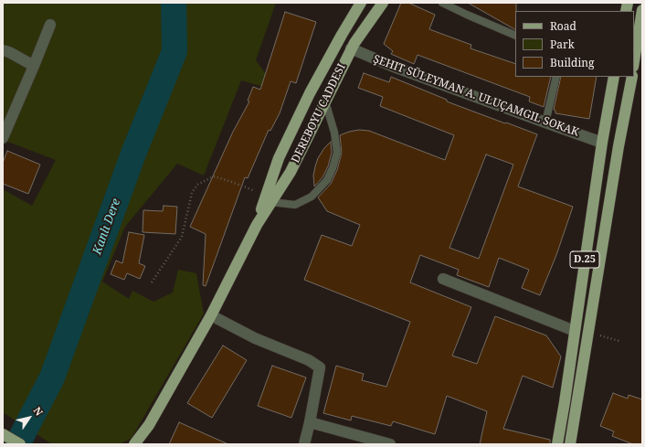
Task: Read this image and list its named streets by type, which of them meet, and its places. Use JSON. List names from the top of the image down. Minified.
{"streets":{"main road":["DEREBOYU CADDESI","D.25"],"street":["ŞEHIT SÜLEYMAN A. ULUÇAMGIL SOKAK"]},"crossings":[["ŞEHIT SÜLEYMAN A. ULUÇAMGIL SOKAK","DEREBOYU CADDESI"],["ŞEHIT SÜLEYMAN A. ULUÇAMGIL SOKAK","D.25"]],"water":["Kanlı Dere"],"legend":["Road","Park","Building"],"north":"top right"}
